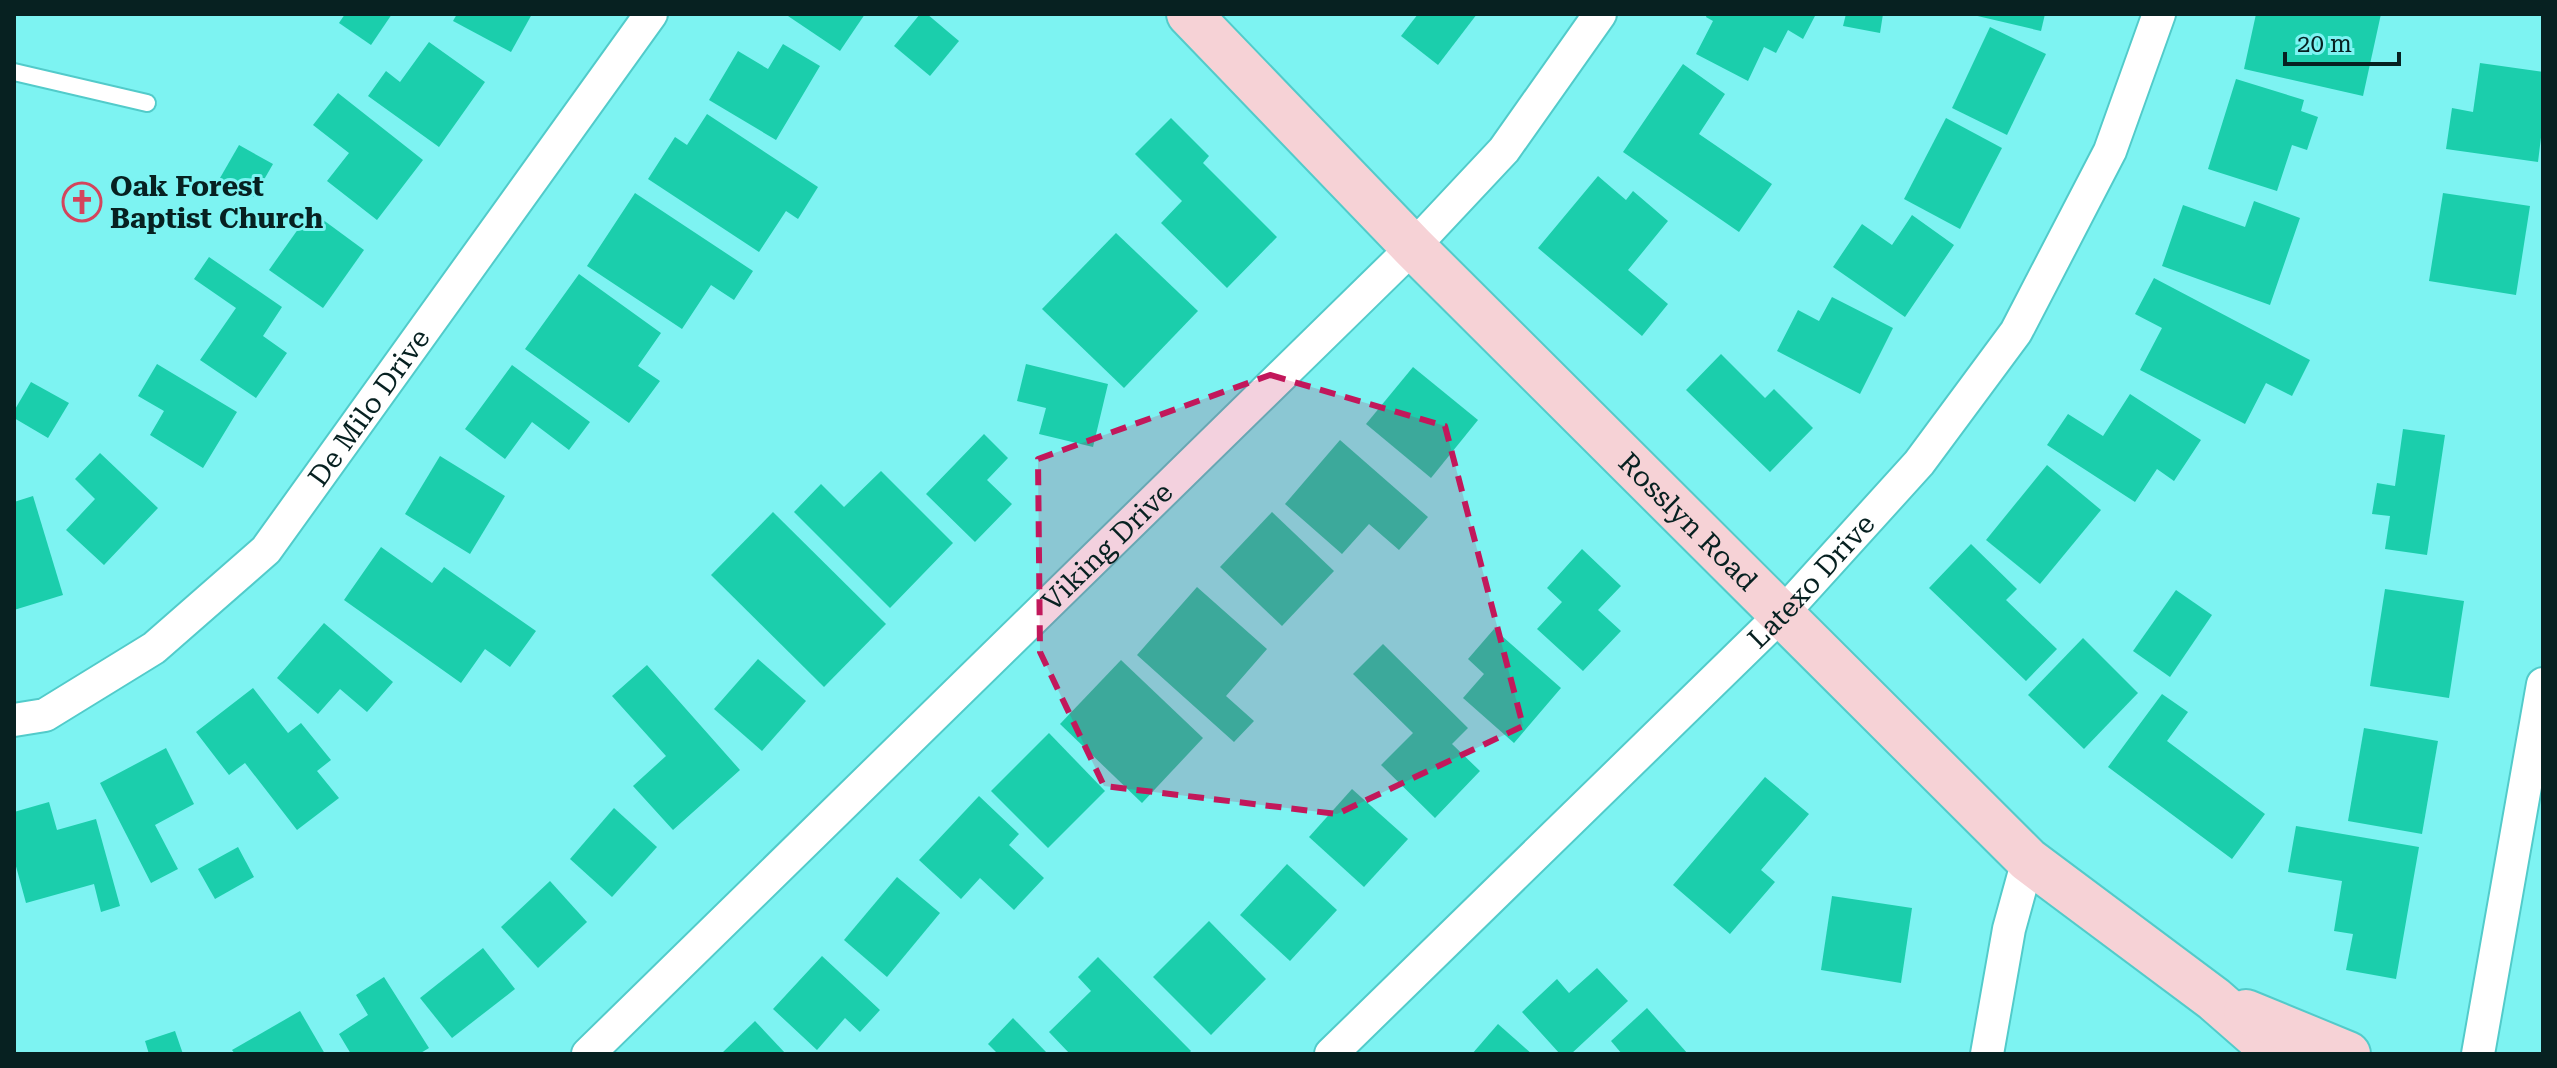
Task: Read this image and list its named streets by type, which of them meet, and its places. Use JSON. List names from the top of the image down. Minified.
{"streets":{"street":["De Milo Drive","Rosslyn Road","Viking Drive","Latexo Drive"]},"crossings":[["Rosslyn Road","Viking Drive"],["Rosslyn Road","Latexo Drive"]],"places":{"church":["Oak Forest Baptist Church"]},"scale_bar":"20 m"}
